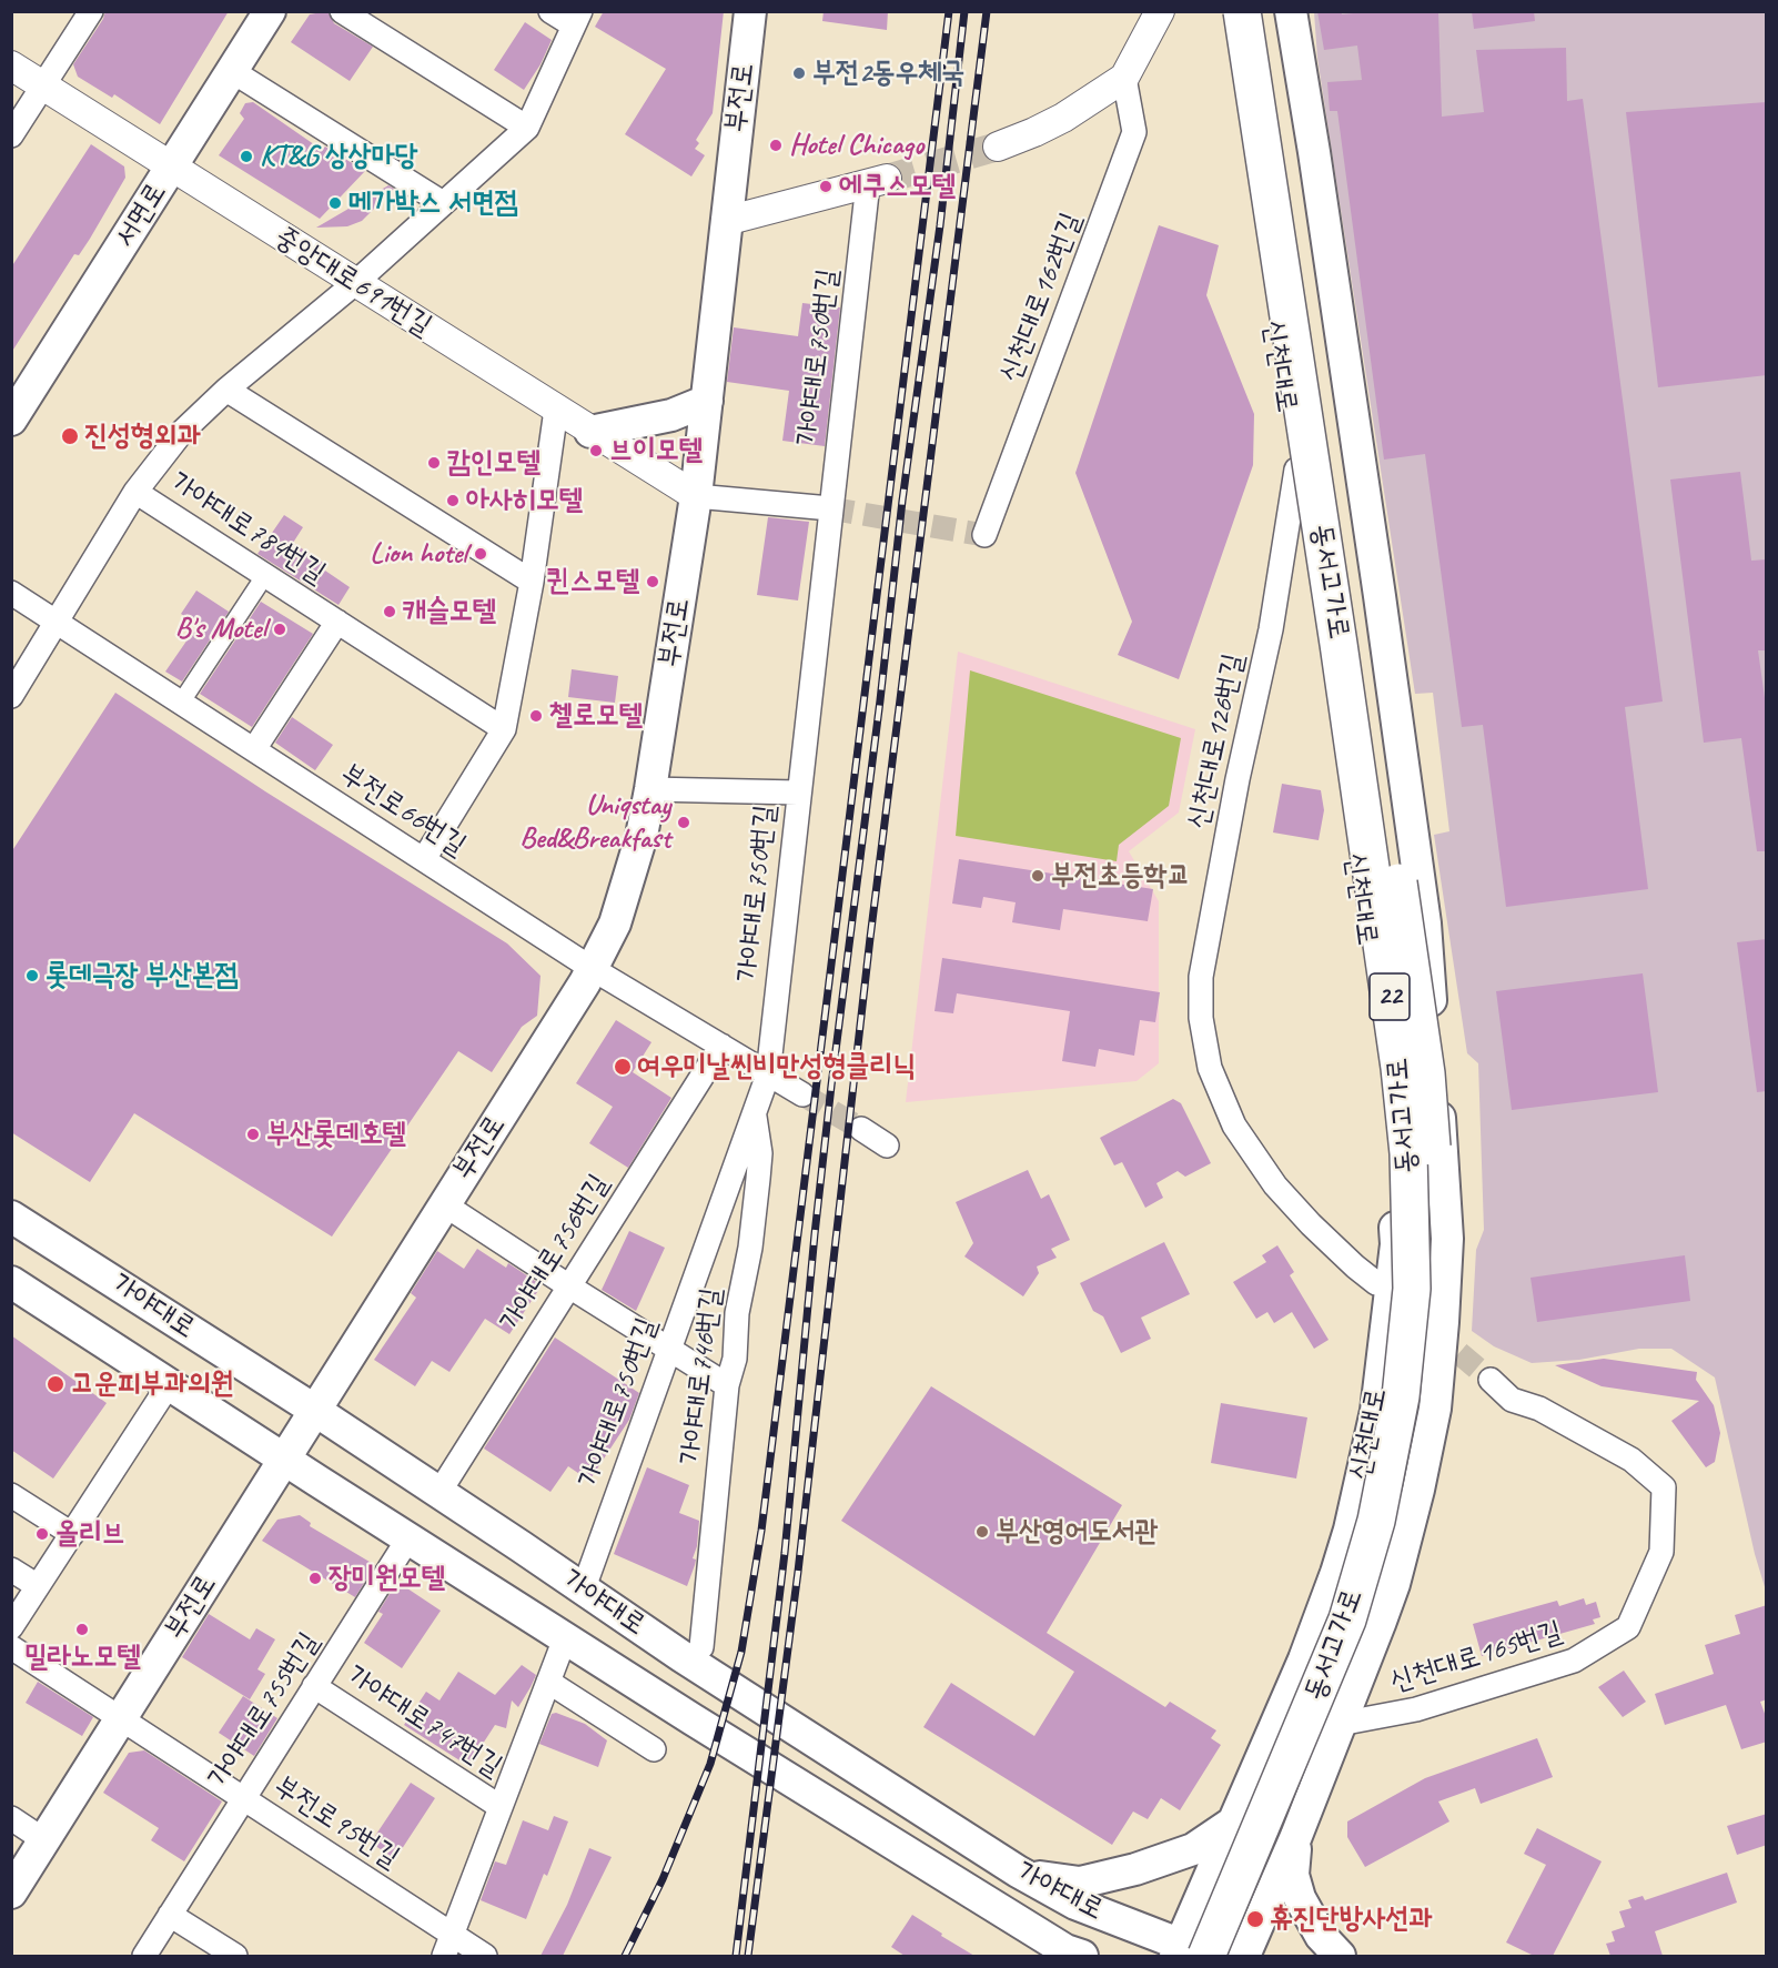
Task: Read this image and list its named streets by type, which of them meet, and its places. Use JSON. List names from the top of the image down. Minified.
{"streets":{"highway":["동서고가로","22"],"main road":["부전로","서면로","신천대로","가야대로"],"street":["중앙대로691번길","신천대로162번길","가야대로750번길","가야대로784번길","신천대로126번길","부전로66번길","가야대로756번길","가야대로746번길","신천대로165번길","가야대로755번길","가야대로747번길","부전로95번길"]},"crossings":[["부전로","중앙대로691번길"],["부전로","가야대로750번길"],["부전로","부전로66번길"],["부전로","가야대로756번길"],["부전로","가야대로"],["부전로","가야대로746번길"],["부전로","부전로95번길"],["서면로","중앙대로691번길"],["중앙대로691번길","가야대로784번길"],["가야대로750번길","부전로66번길"],["가야대로750번길","가야대로746번길"],["신천대로","동서고가로"],["신천대로","신천대로126번길"],["신천대로","가야대로"],["신천대로","신천대로165번길"],["가야대로784번길","부전로66번길"],["동서고가로","가야대로"],["부전로66번길","가야대로756번길"],["가야대로756번길","가야대로"],["가야대로","가야대로755번길"],["가야대로","가야대로747번길"],["가야대로755번길","가야대로747번길"],["가야대로755번길","부전로95번길"],["가야대로747번길","부전로95번길"]],"places":["부전2동우체국","Hotel Chicago","KT&G 상상마당","에쿠스모텔","메가박스 서면점","진성형외과","브이모텔","캄인모텔","아사히모텔","Lion hotel","퀸스모텔","캐슬모텔","B's Motel","첼로모텔","Uniqstay Bed&Breakfast","부전초등학교","롯데극장 부산본점","여우미날씬비만성형클리닉","부산롯데호텔","고운피부과의원","부산영어도서관","올리브","장미원모텔","밀라노모텔","휴진단방사선과"]}
